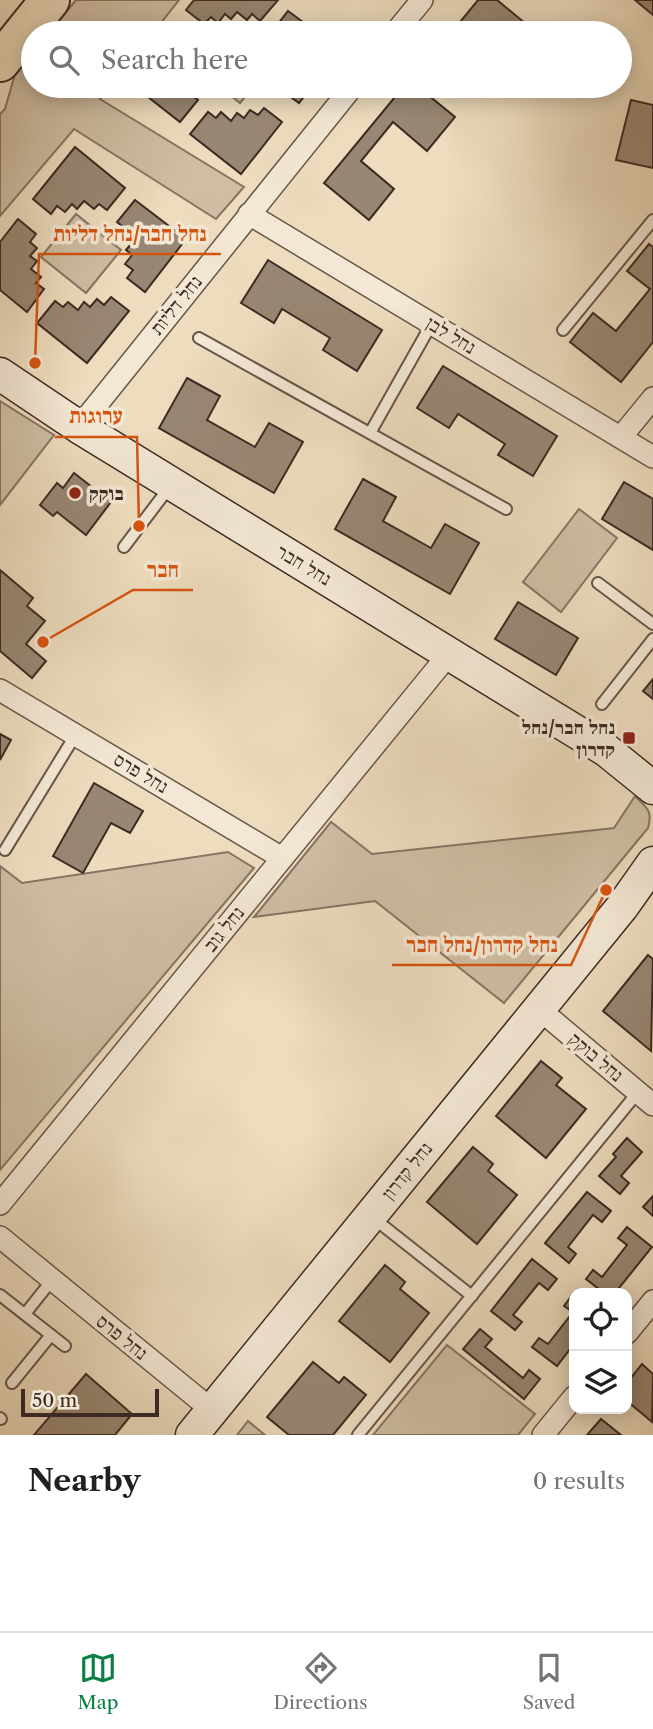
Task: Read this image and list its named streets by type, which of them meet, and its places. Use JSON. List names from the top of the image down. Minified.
{"streets":{"street":["נחל דליות","נחל לבן","נחל חבר","נחל פרס","נחל גוב","נחל בוקק","נחל קדרון"]},"crossings":[["נחל דליות","נחל לבן"],["נחל דליות","נחל חבר"],["נחל חבר","נחל גוב"],["נחל פרס","נחל גוב"],["נחל פרס","נחל קדרון"],["נחל בוקק","נחל קדרון"]],"places":{"other":["נחל חבר/נחל דליות","בוקק","ערוגות","חבר","נחל קדרון/נחל חבר"],"transit":["נחל חבר/נחל קדרון"]},"scale_bar":"50 m","page":{"search":"Search here","scale":"50 m","heading":["Nearby","0 results"],"nav":["Map","Directions","Saved"]}}
